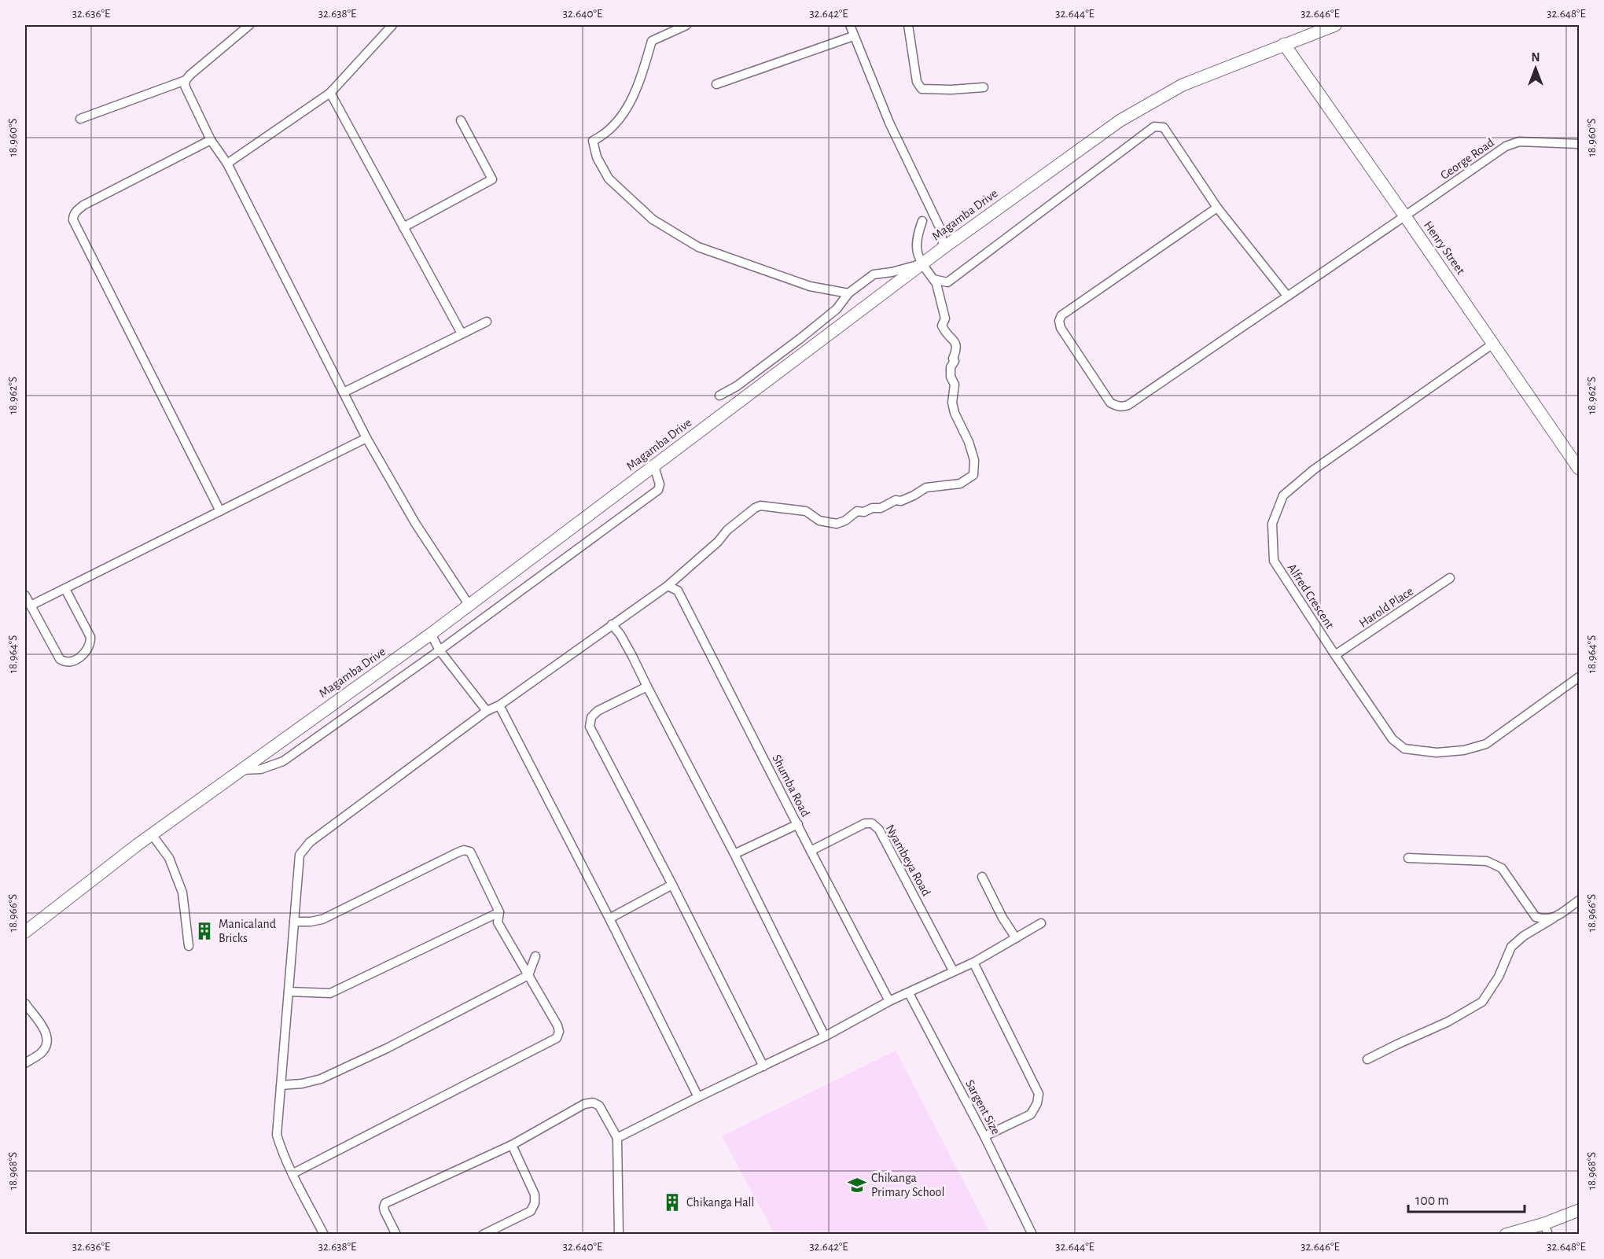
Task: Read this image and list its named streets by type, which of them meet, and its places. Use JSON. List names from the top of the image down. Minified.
{"streets":{"street":["George Road","Magamba Drive","Henry Street","Alfred Crescent","Harold Place","Shumba Road","Nyambeya Road","Sargent Size"]},"crossings":[["George Road","Henry Street"],["Magamba Drive","Henry Street"],["Henry Street","Alfred Crescent"],["Alfred Crescent","Harold Place"],["Shumba Road","Nyambeya Road"]],"places":{"building":["Manicaland Bricks","Chikanga Hall"],"school or university":["Chikanga Primary School"]},"scale_bar":"100 m","north":"top","coordinates":["32.636°E","32.638°E","32.640°E","32.642°E","32.644°E","32.646°E","32.648°E","18.960°S","18.962°S","18.964°S","18.966°S","18.968°S"]}
